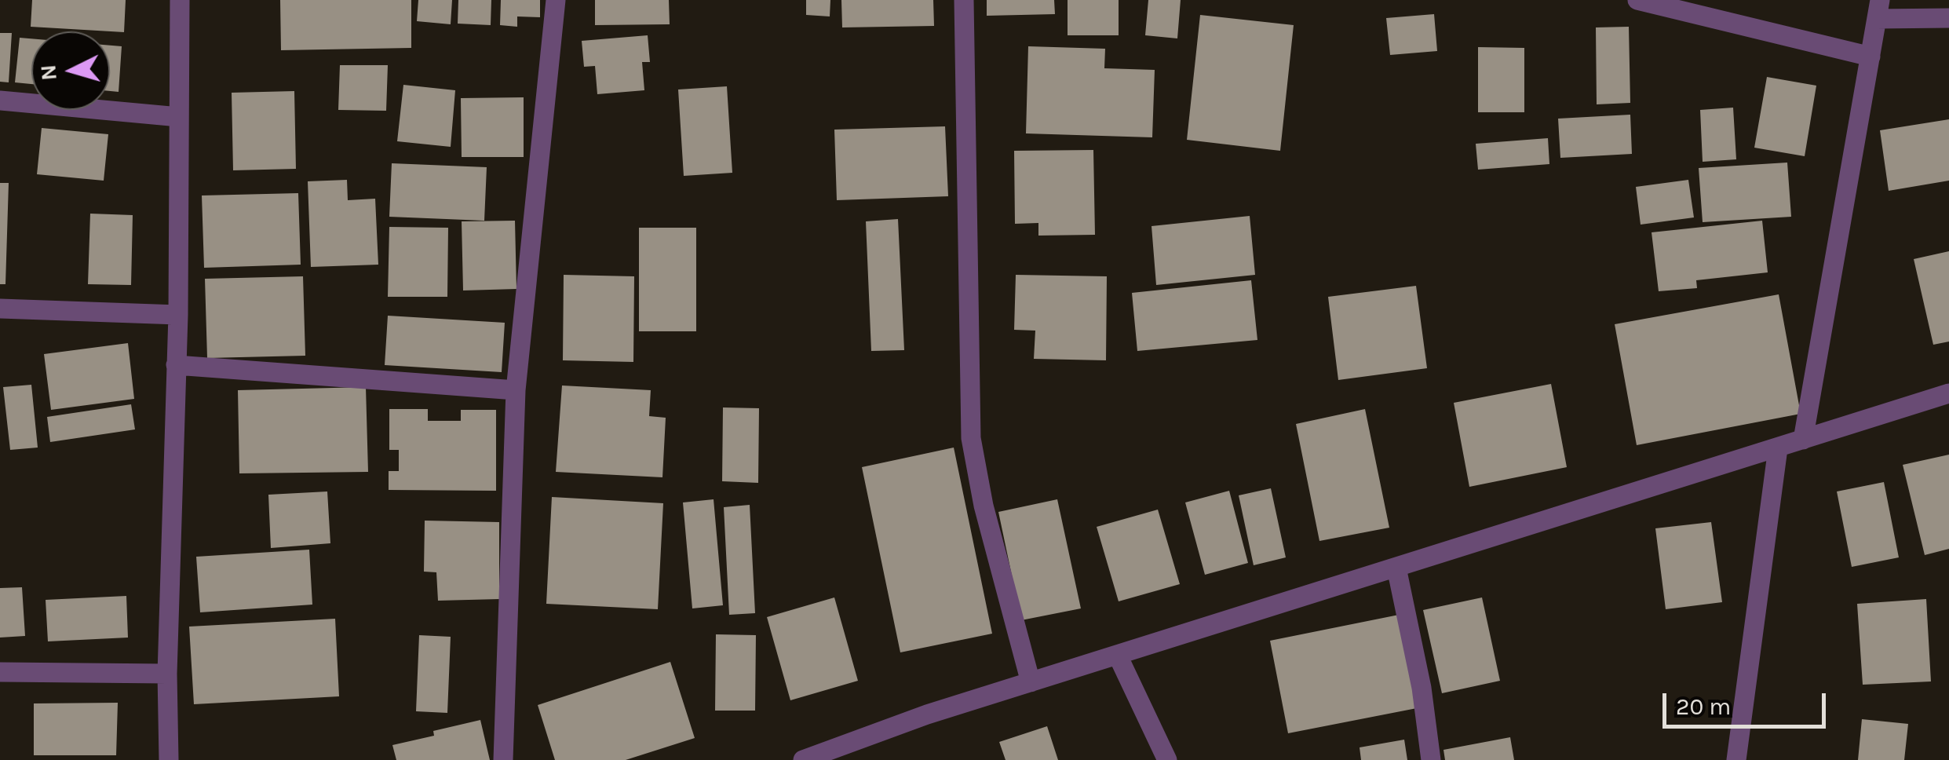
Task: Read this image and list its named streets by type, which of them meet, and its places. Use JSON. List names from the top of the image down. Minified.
{"scale_bar":"20 m","north":"left"}
